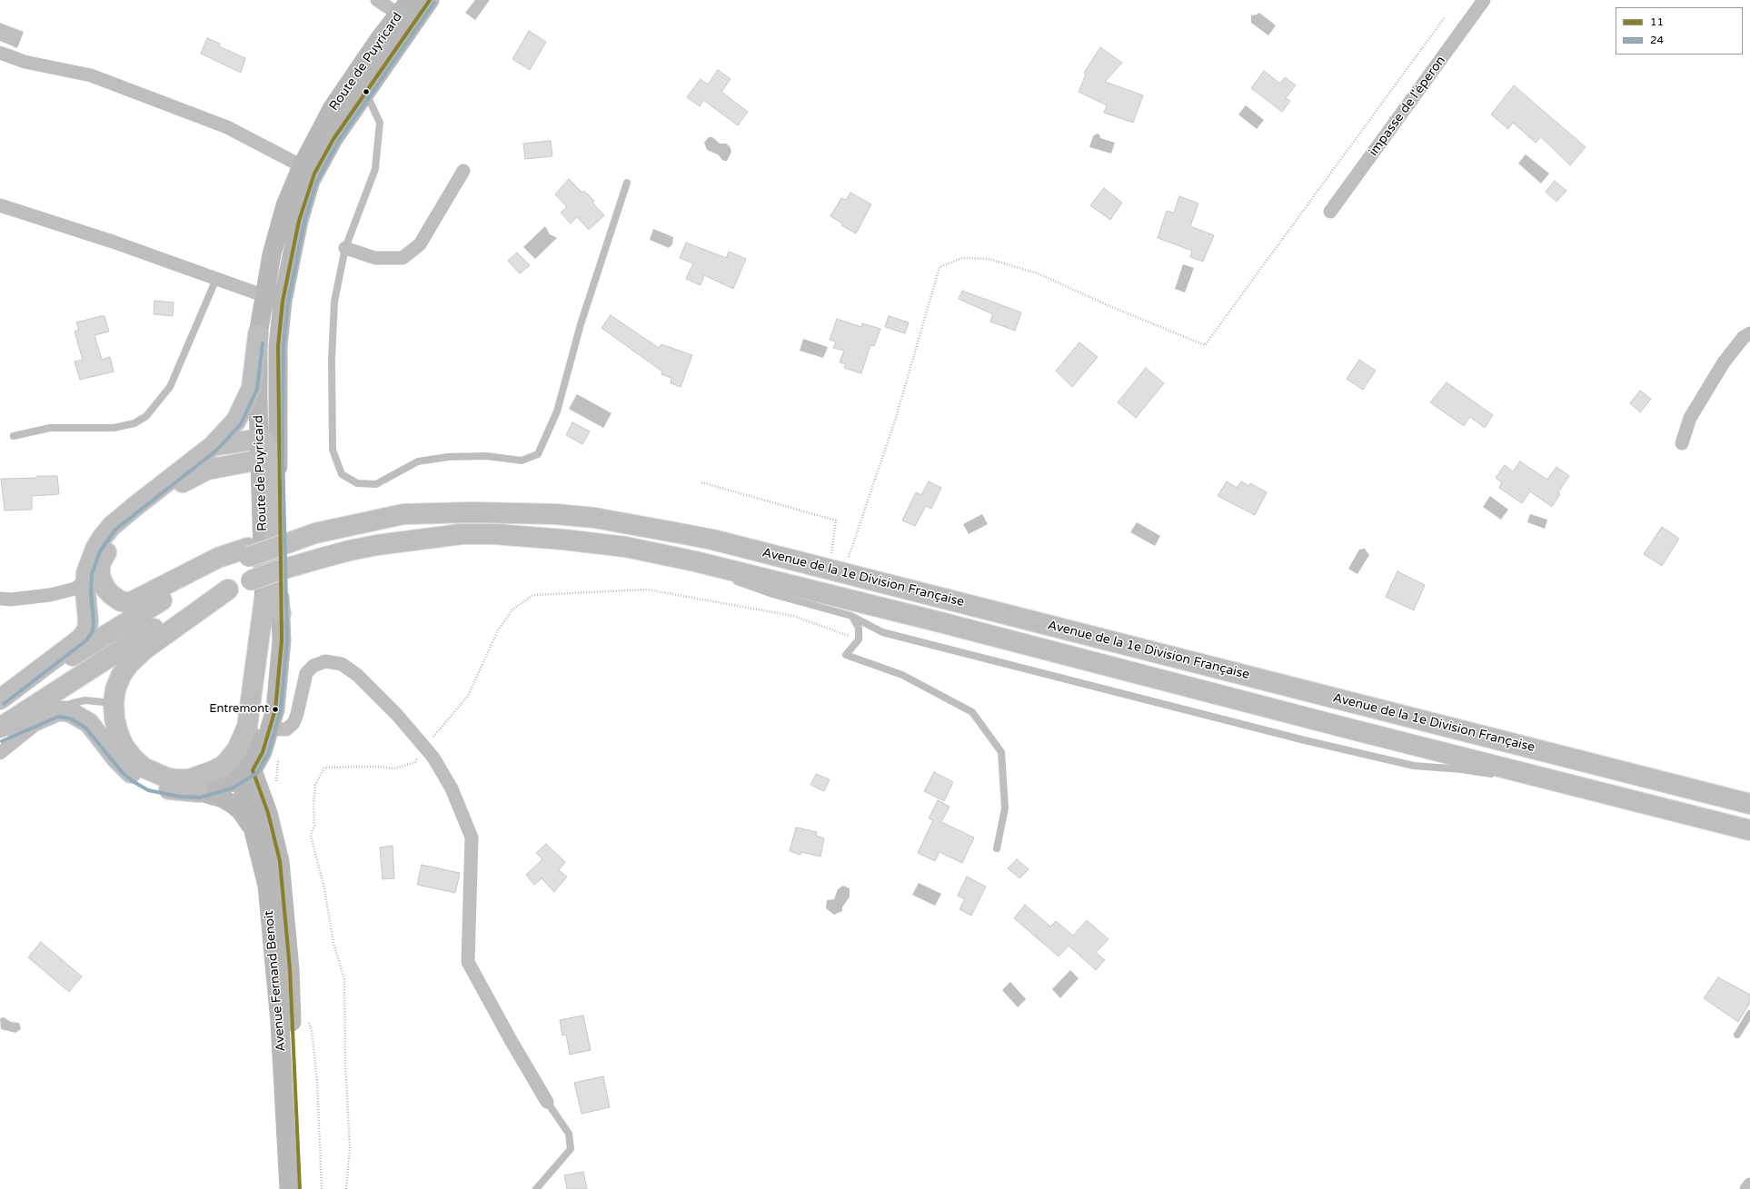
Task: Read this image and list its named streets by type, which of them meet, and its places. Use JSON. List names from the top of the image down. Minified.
{"streets":{"highway":["Avenue de la 1e Division Française"],"main road":["Route de Puyricard","Avenue Fernand Benoit"],"street":["impasse de l'éperon"]},"crossings":[["Route de Puyricard","Avenue Fernand Benoit"]],"places":["Entremont"],"lines":["transit line 11","transit line 24"],"legend":["11","24"]}
